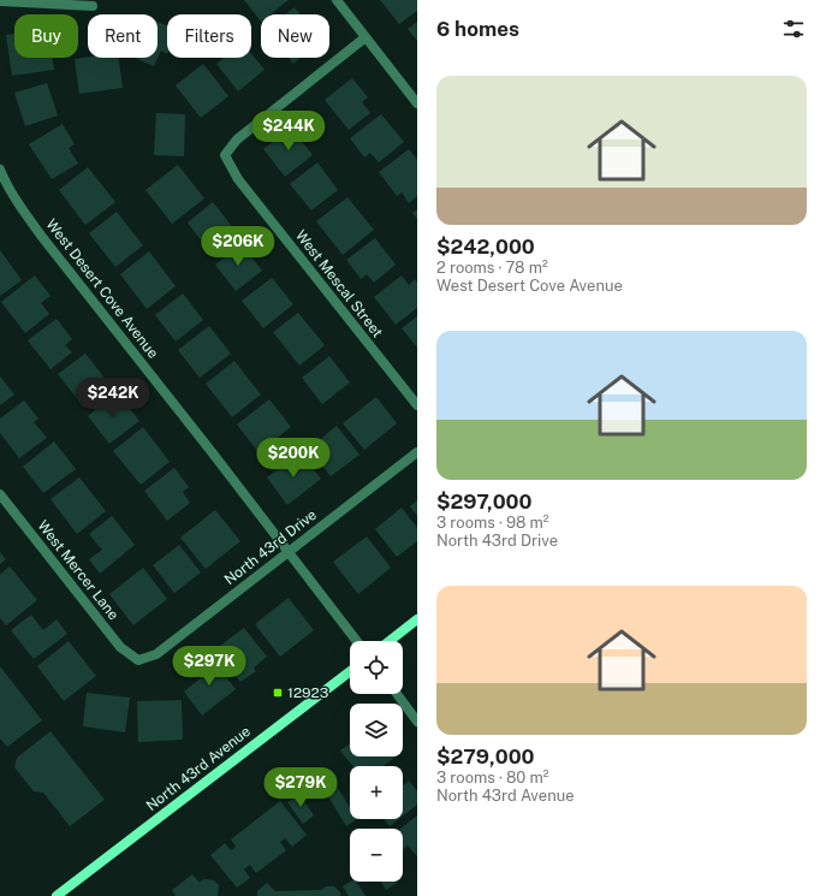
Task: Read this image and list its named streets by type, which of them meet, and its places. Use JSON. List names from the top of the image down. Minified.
{"streets":{"main road":["North 43rd Avenue"],"street":["West Mescal Street","West Desert Cove Avenue","North 43rd Drive","West Mercer Lane"]},"crossings":[["West Desert Cove Avenue","North 43rd Drive"],["North 43rd Drive","West Mercer Lane"]],"places":{"transit":["12923"]},"page":{"heading":"6 homes","chip":["Buy","Rent","Filters","New"],"list":[{"name":"$242,000","note":"2 rooms · 78 m² · West Desert Cove Avenue"},{"name":"$297,000","note":"3 rooms · 98 m² · North 43rd Drive"},{"name":"$279,000","note":"3 rooms · 80 m² · North 43rd Avenue"}],"price":["$244K","$206K","$242K","$200K","$297K","$279K"],"map_buttons":["+","−"]}}
